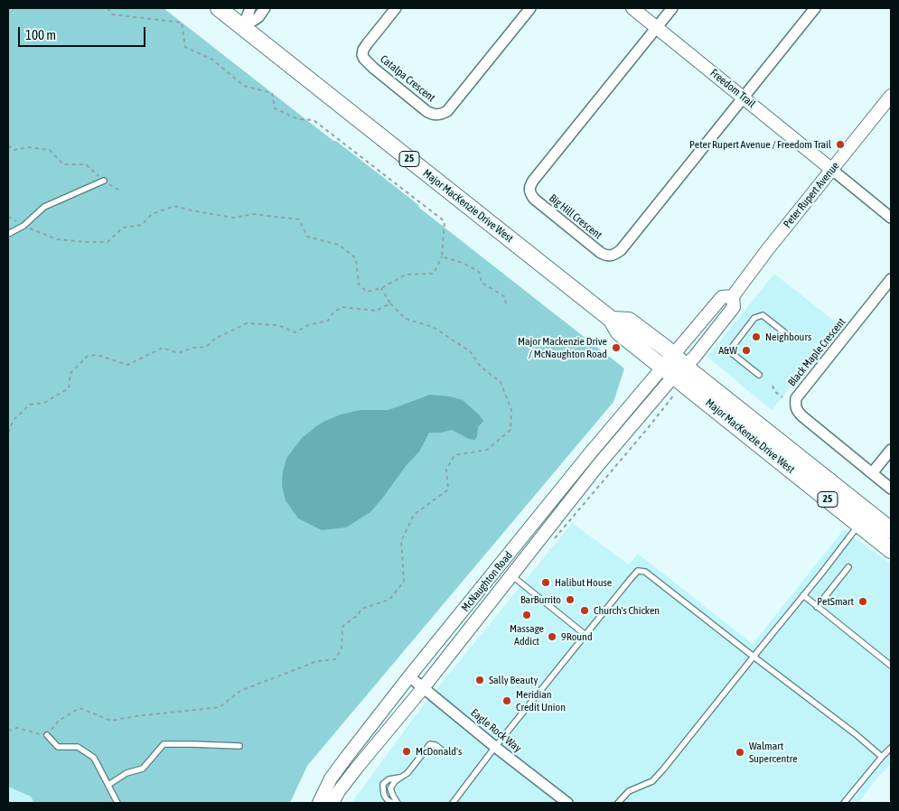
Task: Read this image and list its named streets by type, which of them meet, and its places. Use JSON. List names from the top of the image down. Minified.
{"streets":{"main road":["25","Major MacKenzie Drive West"],"street":["Catalpa Crescent","Freedom Trail","Peter Rupert Avenue","Big Hill Crescent","Black Maple Crescent","McNaughton Road","Eagle Rock Way"]},"crossings":[["Freedom Trail","Peter Rupert Avenue"],["Freedom Trail","Big Hill Crescent"],["Peter Rupert Avenue","Major MacKenzie Drive West"],["Peter Rupert Avenue","McNaughton Road"],["Major MacKenzie Drive West","McNaughton Road"],["McNaughton Road","Eagle Rock Way"]],"places":["Peter Rupert Avenue / Freedom Trail","Neighbours","Major Mackenzie Drive / McNaughton Road","A&W","Halibut House","BarBurrito","PetSmart","Church's Chicken","Massage Addict","9Round","Sally Beauty","Meridian Credit Union","McDonald's","Walmart Supercentre"],"scale_bar":"100 m"}
